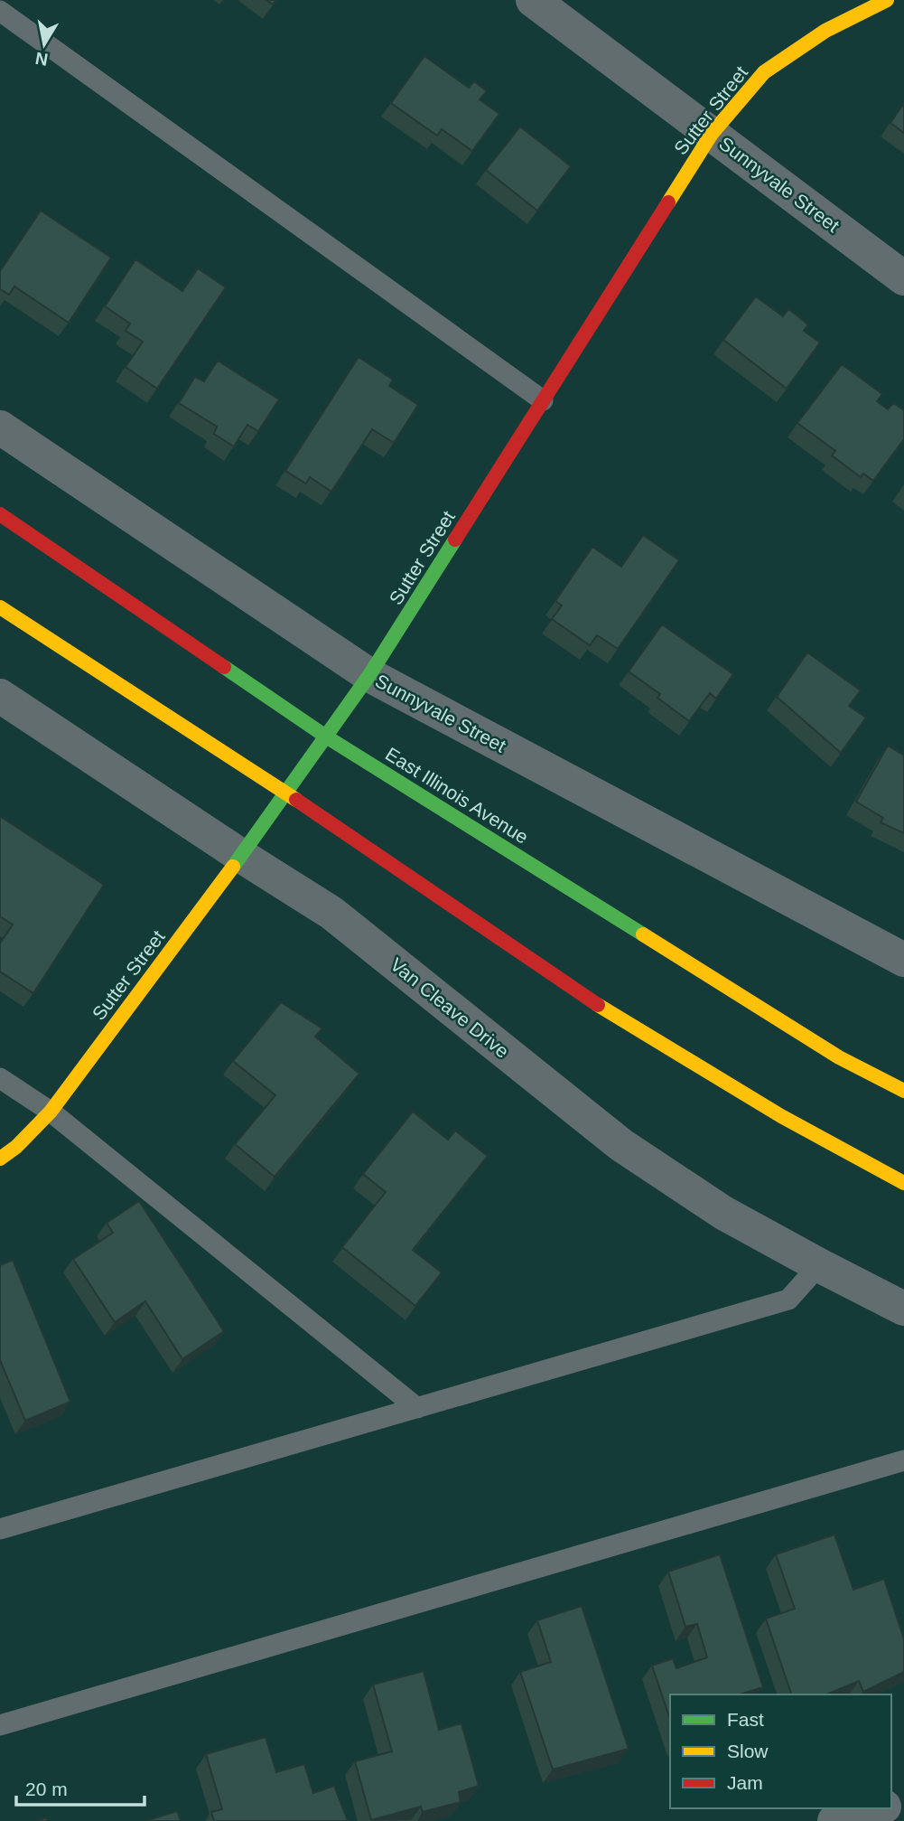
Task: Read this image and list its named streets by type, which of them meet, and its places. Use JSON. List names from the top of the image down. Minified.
{"streets":{"main road":["Sutter Street","East Illinois Avenue"],"street":["Sunnyvale Street","Van Cleave Drive"]},"crossings":[["Sutter Street","Sunnyvale Street"],["Sutter Street","East Illinois Avenue"],["Sutter Street","Van Cleave Drive"]],"legend":["Fast","Slow","Jam"],"scale_bar":"20 m","north":"bottom"}
